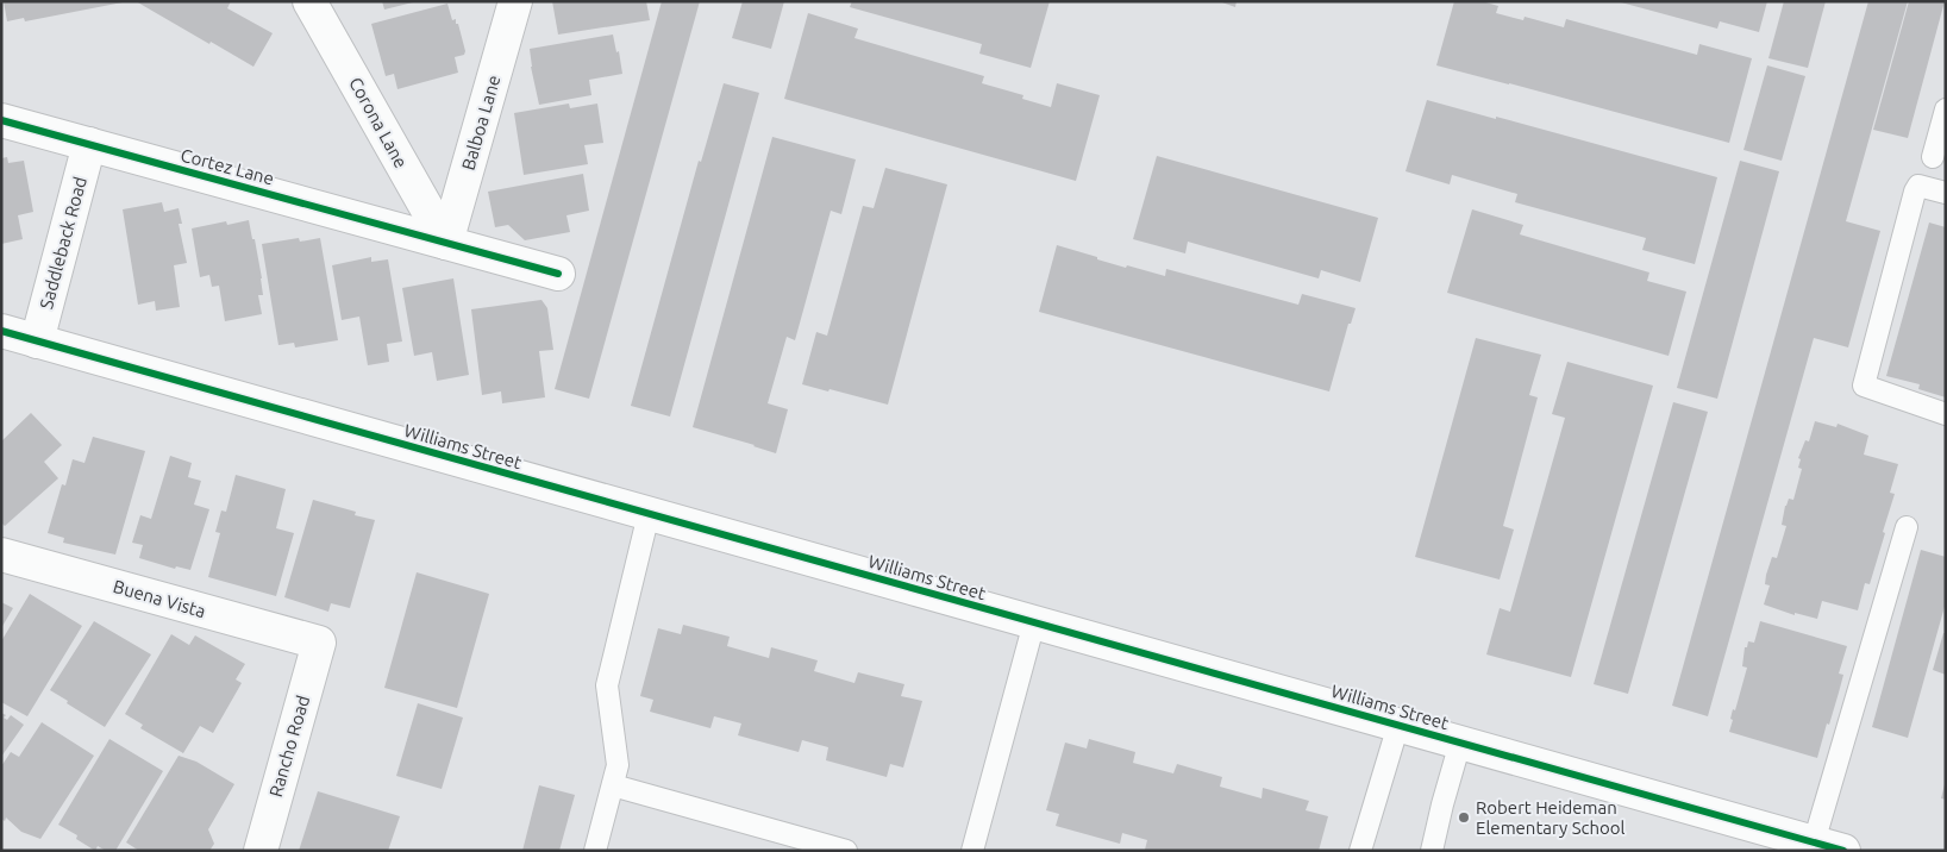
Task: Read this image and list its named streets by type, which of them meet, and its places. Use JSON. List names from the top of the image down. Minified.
{"streets":{"street":["Corona Lane","Balboa Lane","Cortez Lane","Saddleback Road","Williams Street","Buena Vista","Rancho Road"]},"crossings":[["Corona Lane","Balboa Lane"],["Corona Lane","Cortez Lane"],["Balboa Lane","Cortez Lane"],["Cortez Lane","Saddleback Road"],["Saddleback Road","Williams Street"],["Buena Vista","Rancho Road"]],"places":["Robert Heideman Elementary School"]}
